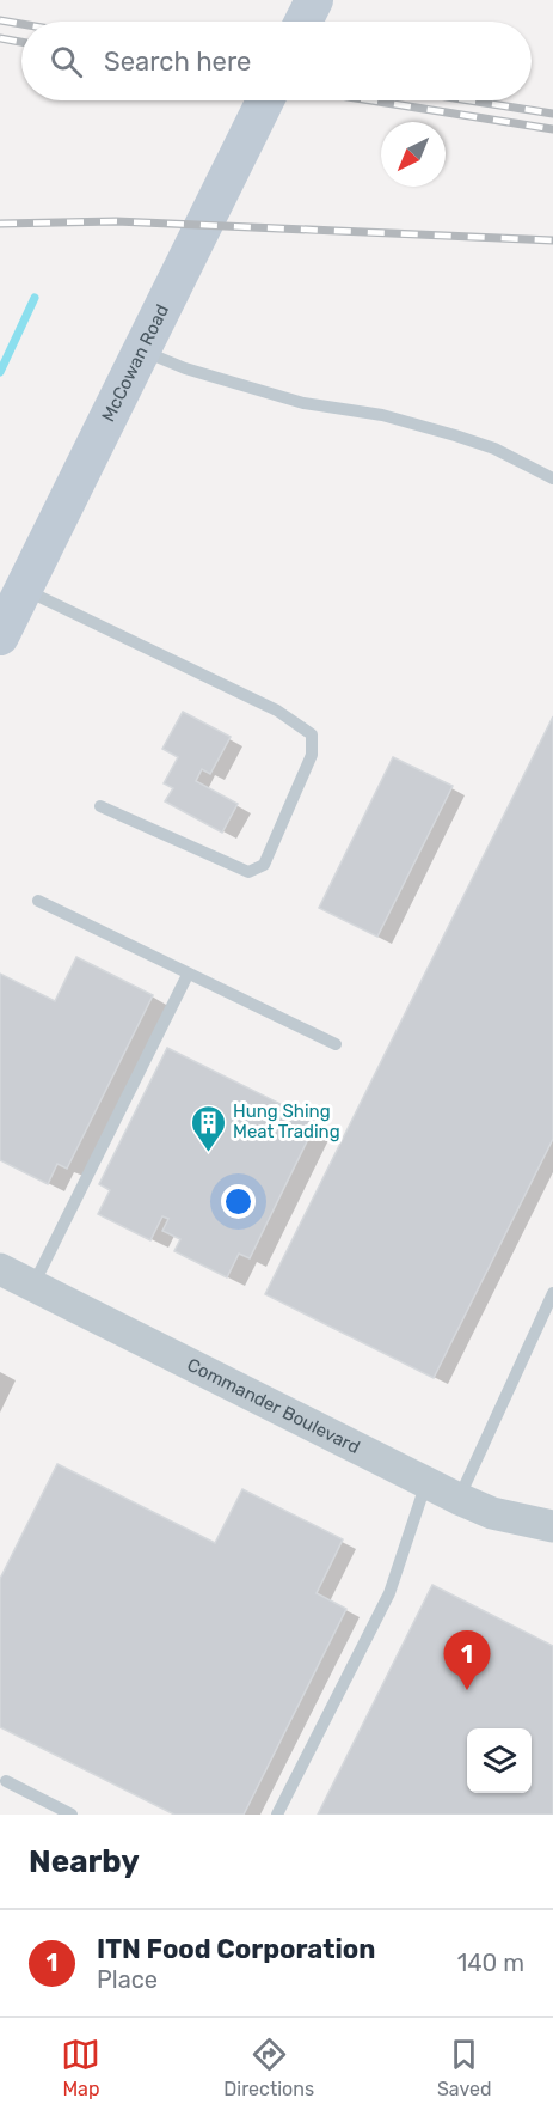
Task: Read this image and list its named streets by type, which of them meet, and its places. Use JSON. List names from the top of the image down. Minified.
{"streets":{"main road":["McCowan Road"],"street":["Commander Boulevard"]},"places":{"building":["Hung Shing Meat Trading"]},"north":"bottom left","page":{"search":"Search here","pins":"1","heading":"Nearby","list":[{"mark":"1","name":"ITN Food Corporation","note":"Place","value":"140 m"}],"nav":["Map","Directions","Saved"]}}
